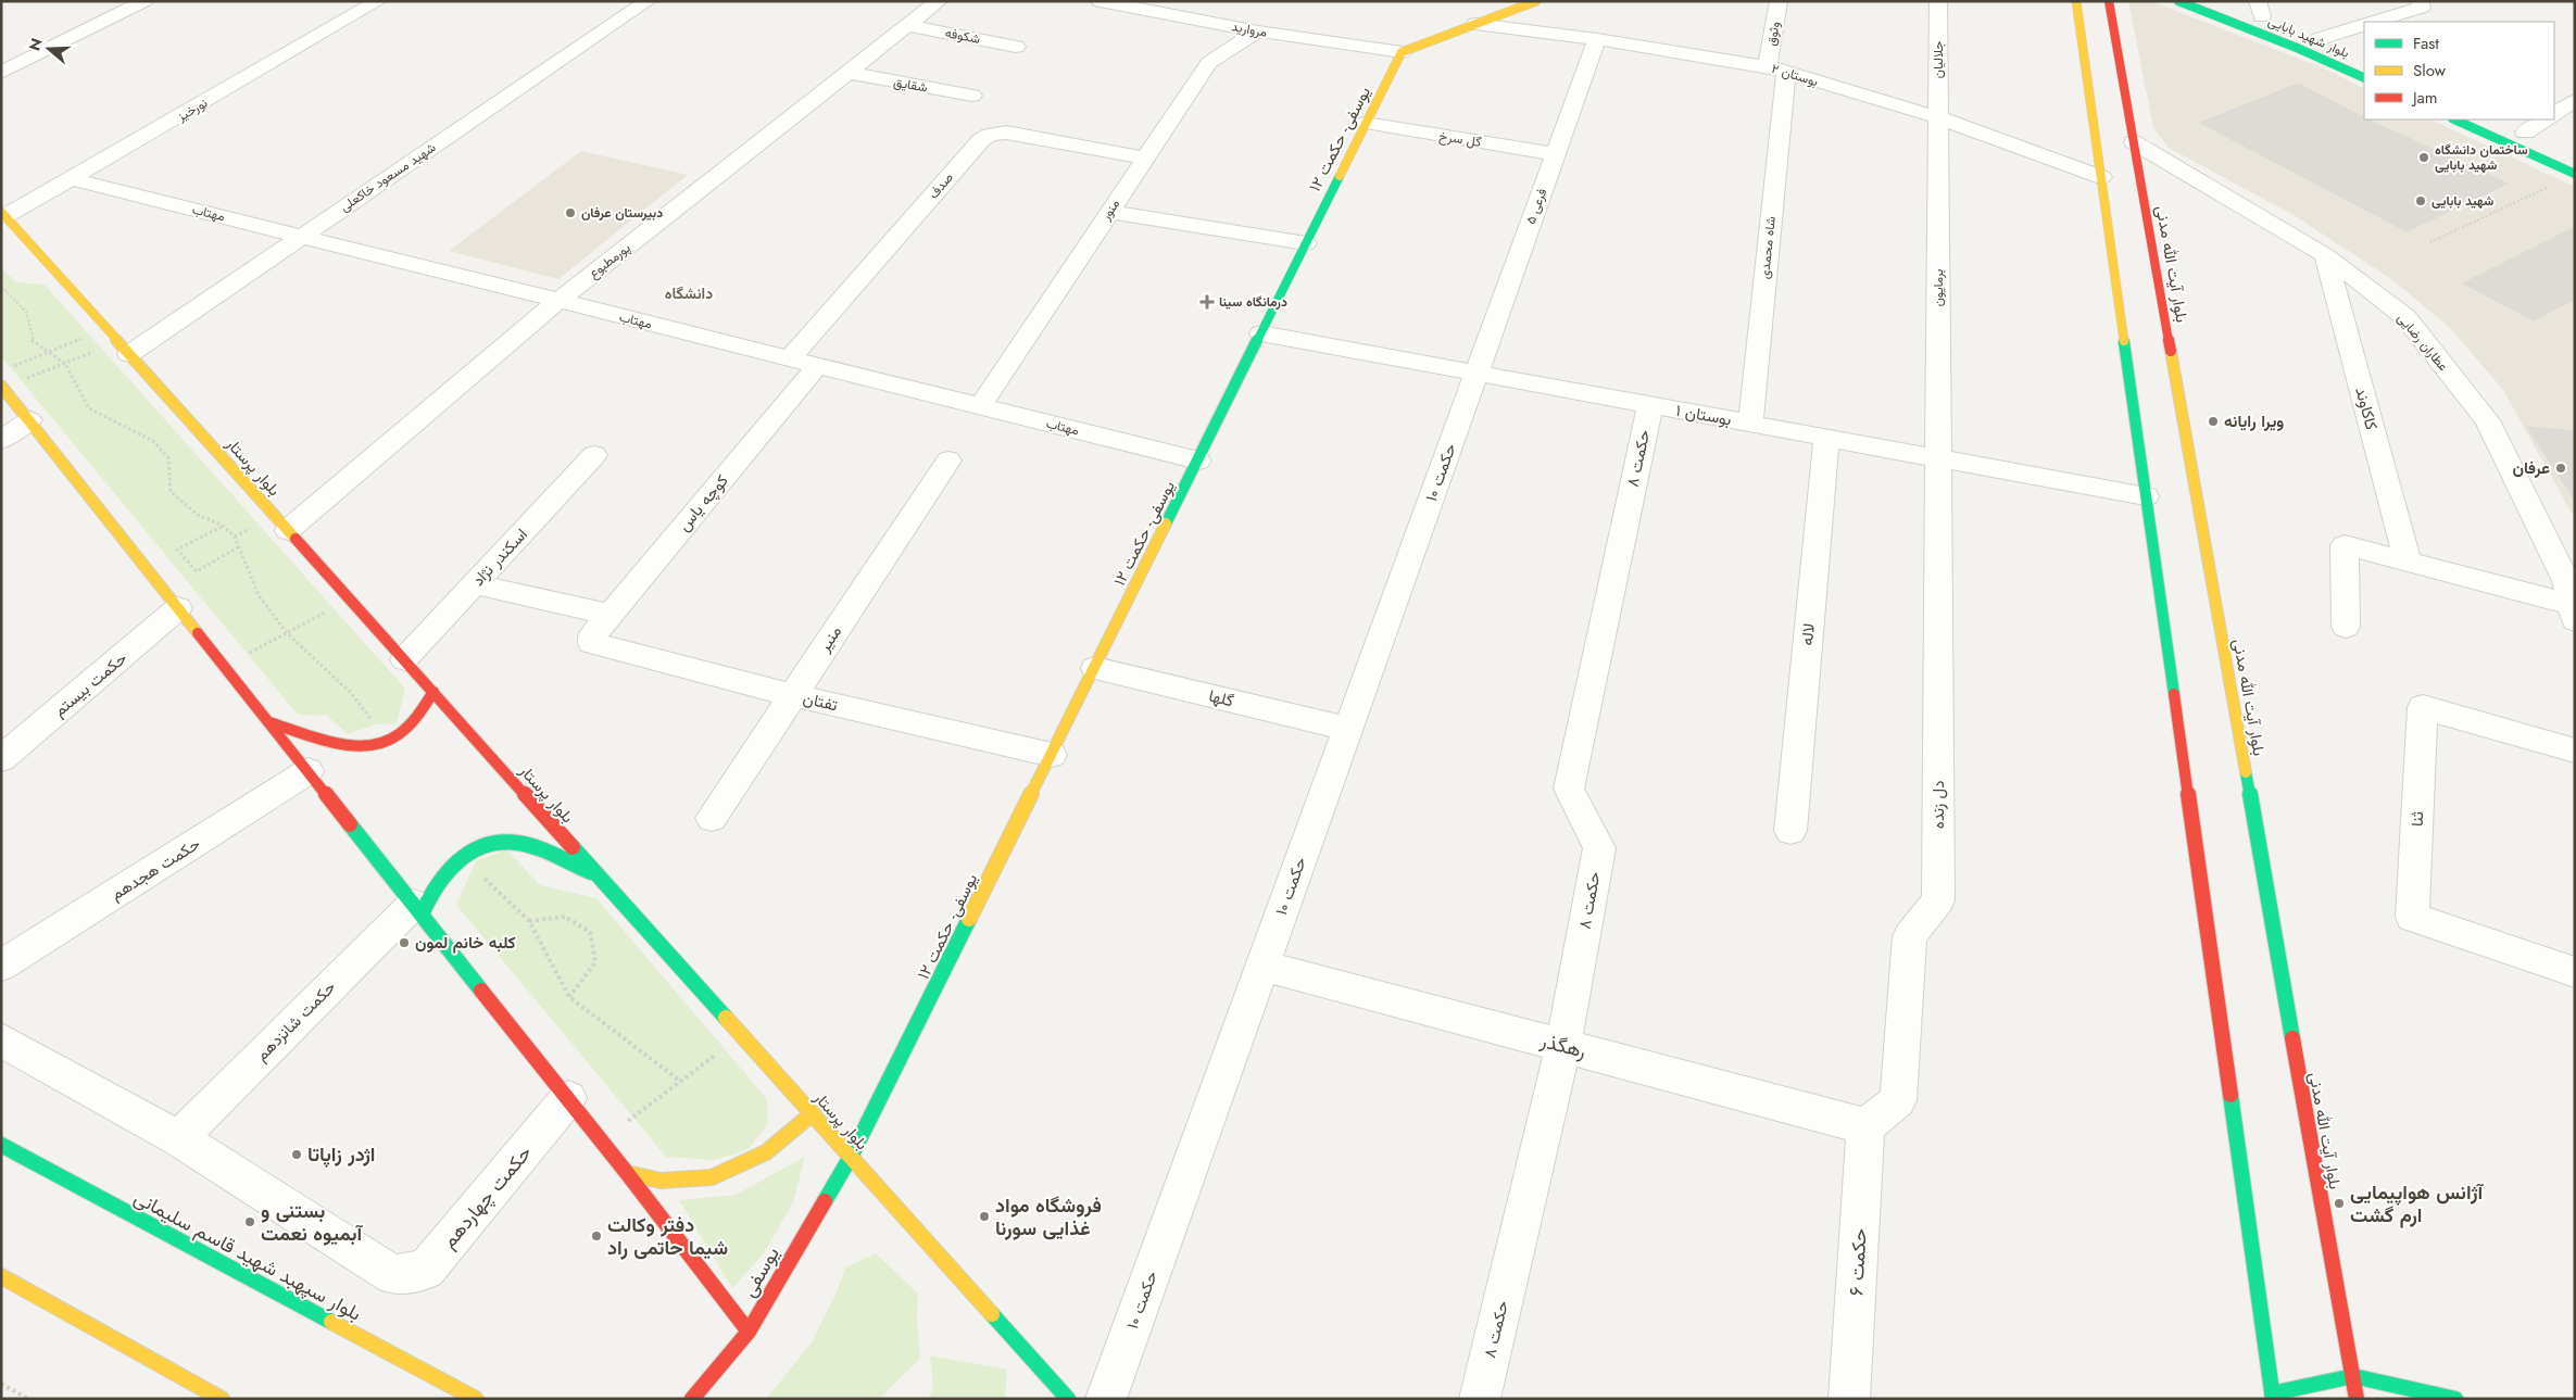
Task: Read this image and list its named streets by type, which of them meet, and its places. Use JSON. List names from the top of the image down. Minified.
{"streets":{"street":["مروارید","وثوق","شکوفه","بلوار شهید بابایی","جلالیان","بوستان ۲","شقایق","نورخیز","یوسفی- حکمت ۱۲","گل سرخ","شهید مسعود خاکعلی","صدف","فرعی ۵","منور","مهتاب","شاه محمدی","پورمطبوع","بلوار آیت الله مدنی","برمایون","عطاران رضایی","کاکاوند","بوستان ۱","حکمت ۸","بلوار پرستار","حکمت ۱۰","کوچه یاس","اسکندر نژاد","لاله","منیر","حکمت بیستم","گلها","تفتان","دل زنده","ثنا","حکمت هجدهم","حکمت شانزدهم","رهگذر","حکمت چهاردهم","بلوار سپهبد شهید قاسم سلیمانی","حکمت ۶","یوسفی"]},"crossings":[["مروارید","یوسفی- حکمت ۱۲"],["مروارید","منور"],["وثوق","بوستان ۲"],["وثوق","شاه محمدی"],["شکوفه","پورمطبوع"],["جلالیان","بوستان ۲"],["جلالیان","برمایون"],["بوستان ۲","فرعی ۵"],["بوستان ۲","شاه محمدی"],["بوستان ۲","بلوار آیت الله مدنی"],["بوستان ۲","برمایون"],["شقایق","پورمطبوع"],["نورخیز","مهتاب"],["نورخیز","بلوار پرستار"],["یوسفی- حکمت ۱۲","گل سرخ"],["یوسفی- حکمت ۱۲","مهتاب"],["یوسفی- حکمت ۱۲","بوستان ۱"],["یوسفی- حکمت ۱۲","بلوار پرستار"],["یوسفی- حکمت ۱۲","گلها"],["یوسفی- حکمت ۱۲","تفتان"],["یوسفی- حکمت ۱۲","یوسفی"],["گل سرخ","فرعی ۵"],["شهید مسعود خاکعلی","مهتاب"],["شهید مسعود خاکعلی","بلوار پرستار"],["صدف","منور"],["صدف","مهتاب"],["فرعی ۵","بوستان ۱"],["فرعی ۵","حکمت ۱۰"],["منور","مهتاب"],["مهتاب","پورمطبوع"],["مهتاب","کوچه یاس"],["شاه محمدی","بوستان ۱"],["پورمطبوع","بلوار پرستار"],["بلوار آیت الله مدنی","عطاران رضایی"],["بلوار آیت الله مدنی","بوستان ۱"],["برمایون","بوستان ۱"],["برمایون","دل زنده"],["عطاران رضایی","کاکاوند"],["بوستان ۱","حکمت ۸"],["بوستان ۱","حکمت ۱۰"],["بوستان ۱","لاله"],["بوستان ۱","دل زنده"],["حکمت ۸","رهگذر"],["بلوار پرستار","اسکندر نژاد"],["بلوار پرستار","یوسفی"],["حکمت ۱۰","گلها"],["حکمت ۱۰","رهگذر"],["کوچه یاس","تفتان"],["منیر","تفتان"],["دل زنده","رهگذر"],["دل زنده","حکمت ۶"],["حکمت شانزدهم","حکمت چهاردهم"],["رهگذر","حکمت ۶"]],"districts":["دانشگاه"],"places":{"other":["ساختمان دانشگاه شهید بابایی","شهید بابایی","دبیرستان عرفان","ویرا رایانه","عرفان","کلبه خانم لمون","اژدر زاپاتا","آژانس هواپیمایی ارم‌ گشت","فروشگاه مواد غذایی سورنا","بستنی و آبمیوه نعمت","دفتر وکالت شیما حاتمی راد"],"health":["درمانگاه سینا"]},"legend":["Fast","Slow","Jam"],"north":"left"}
